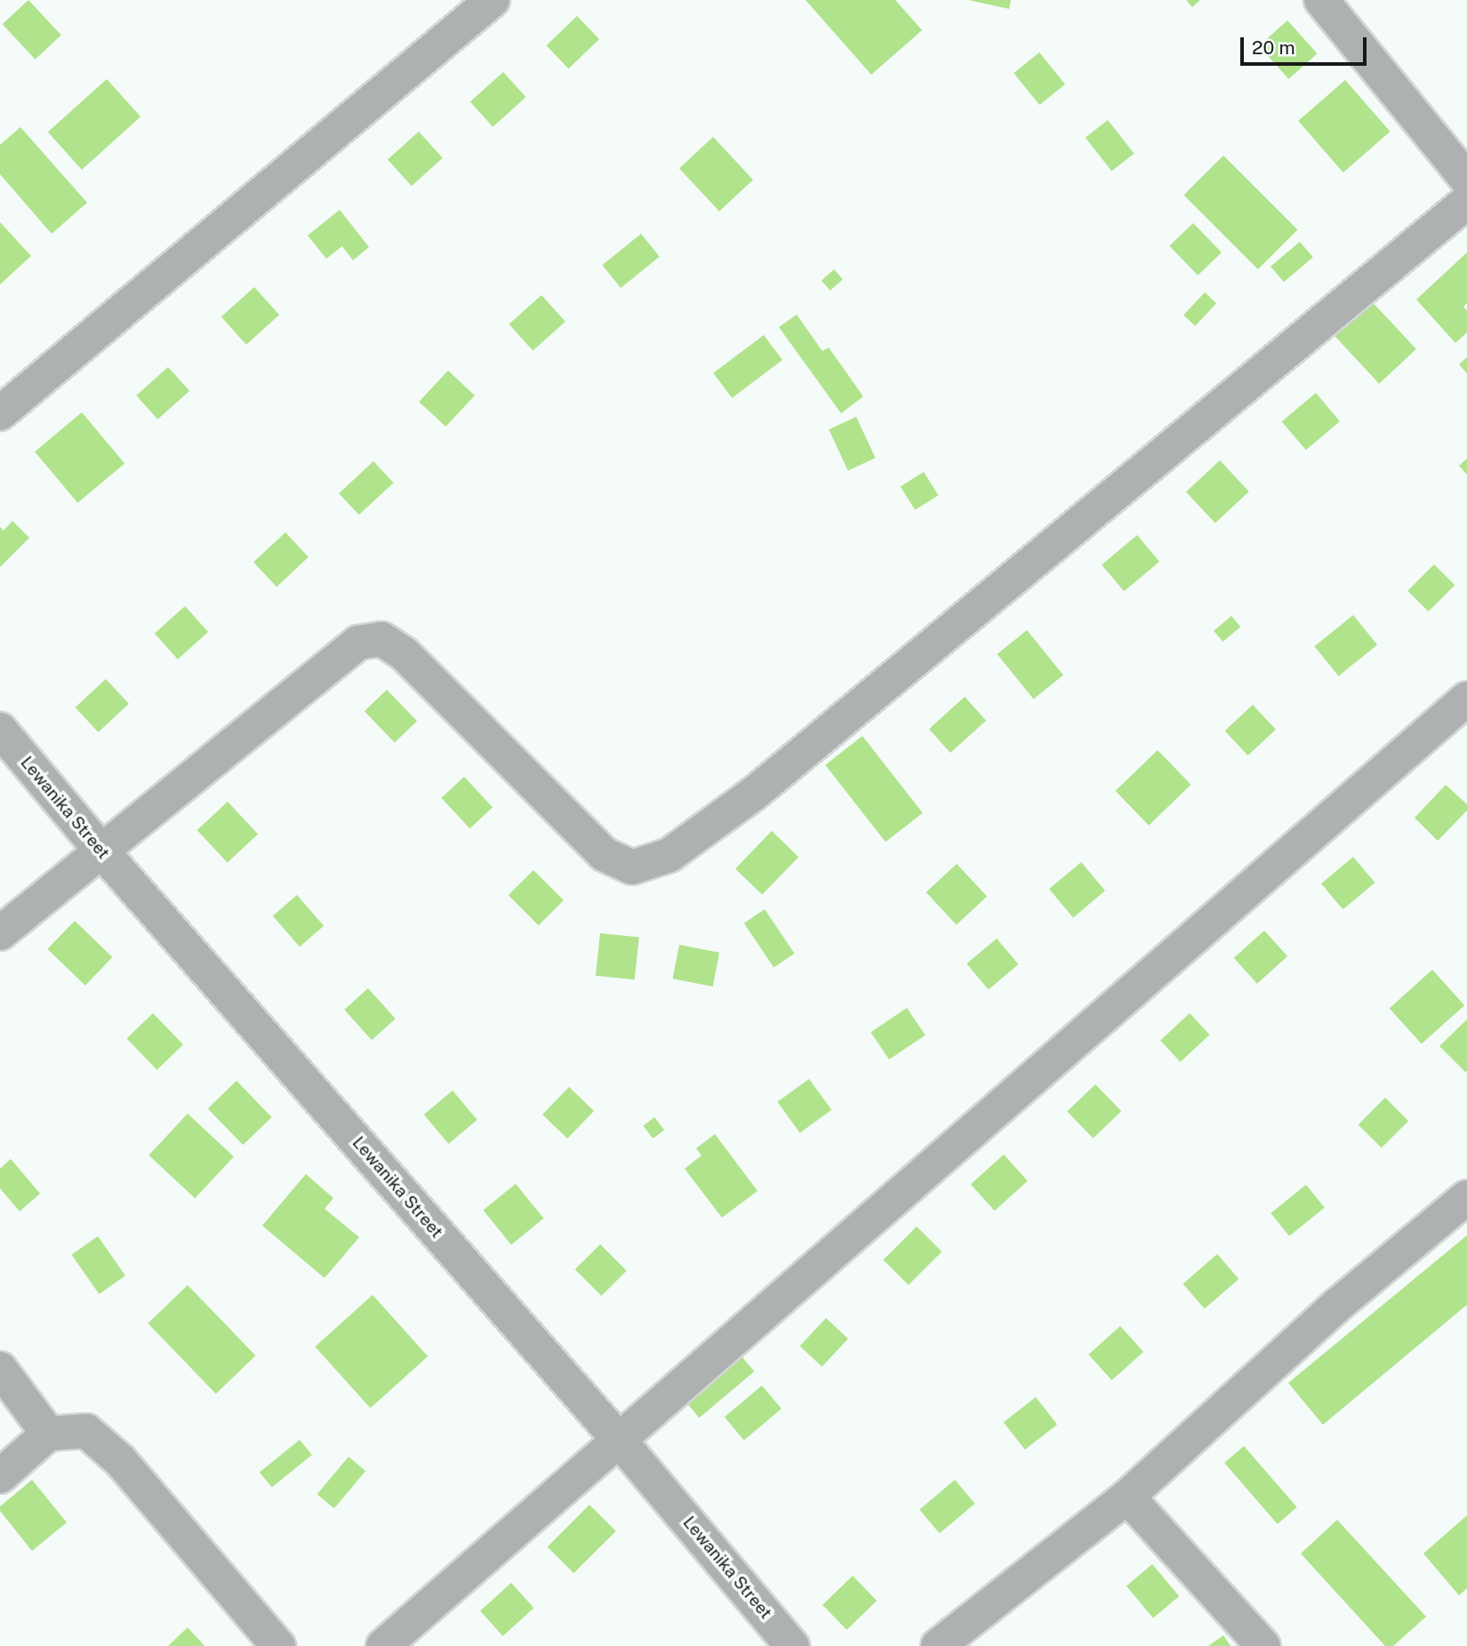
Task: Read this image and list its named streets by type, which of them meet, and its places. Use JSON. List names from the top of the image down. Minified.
{"streets":{"street":["Lewanika Street"]},"scale_bar":"20 m"}
